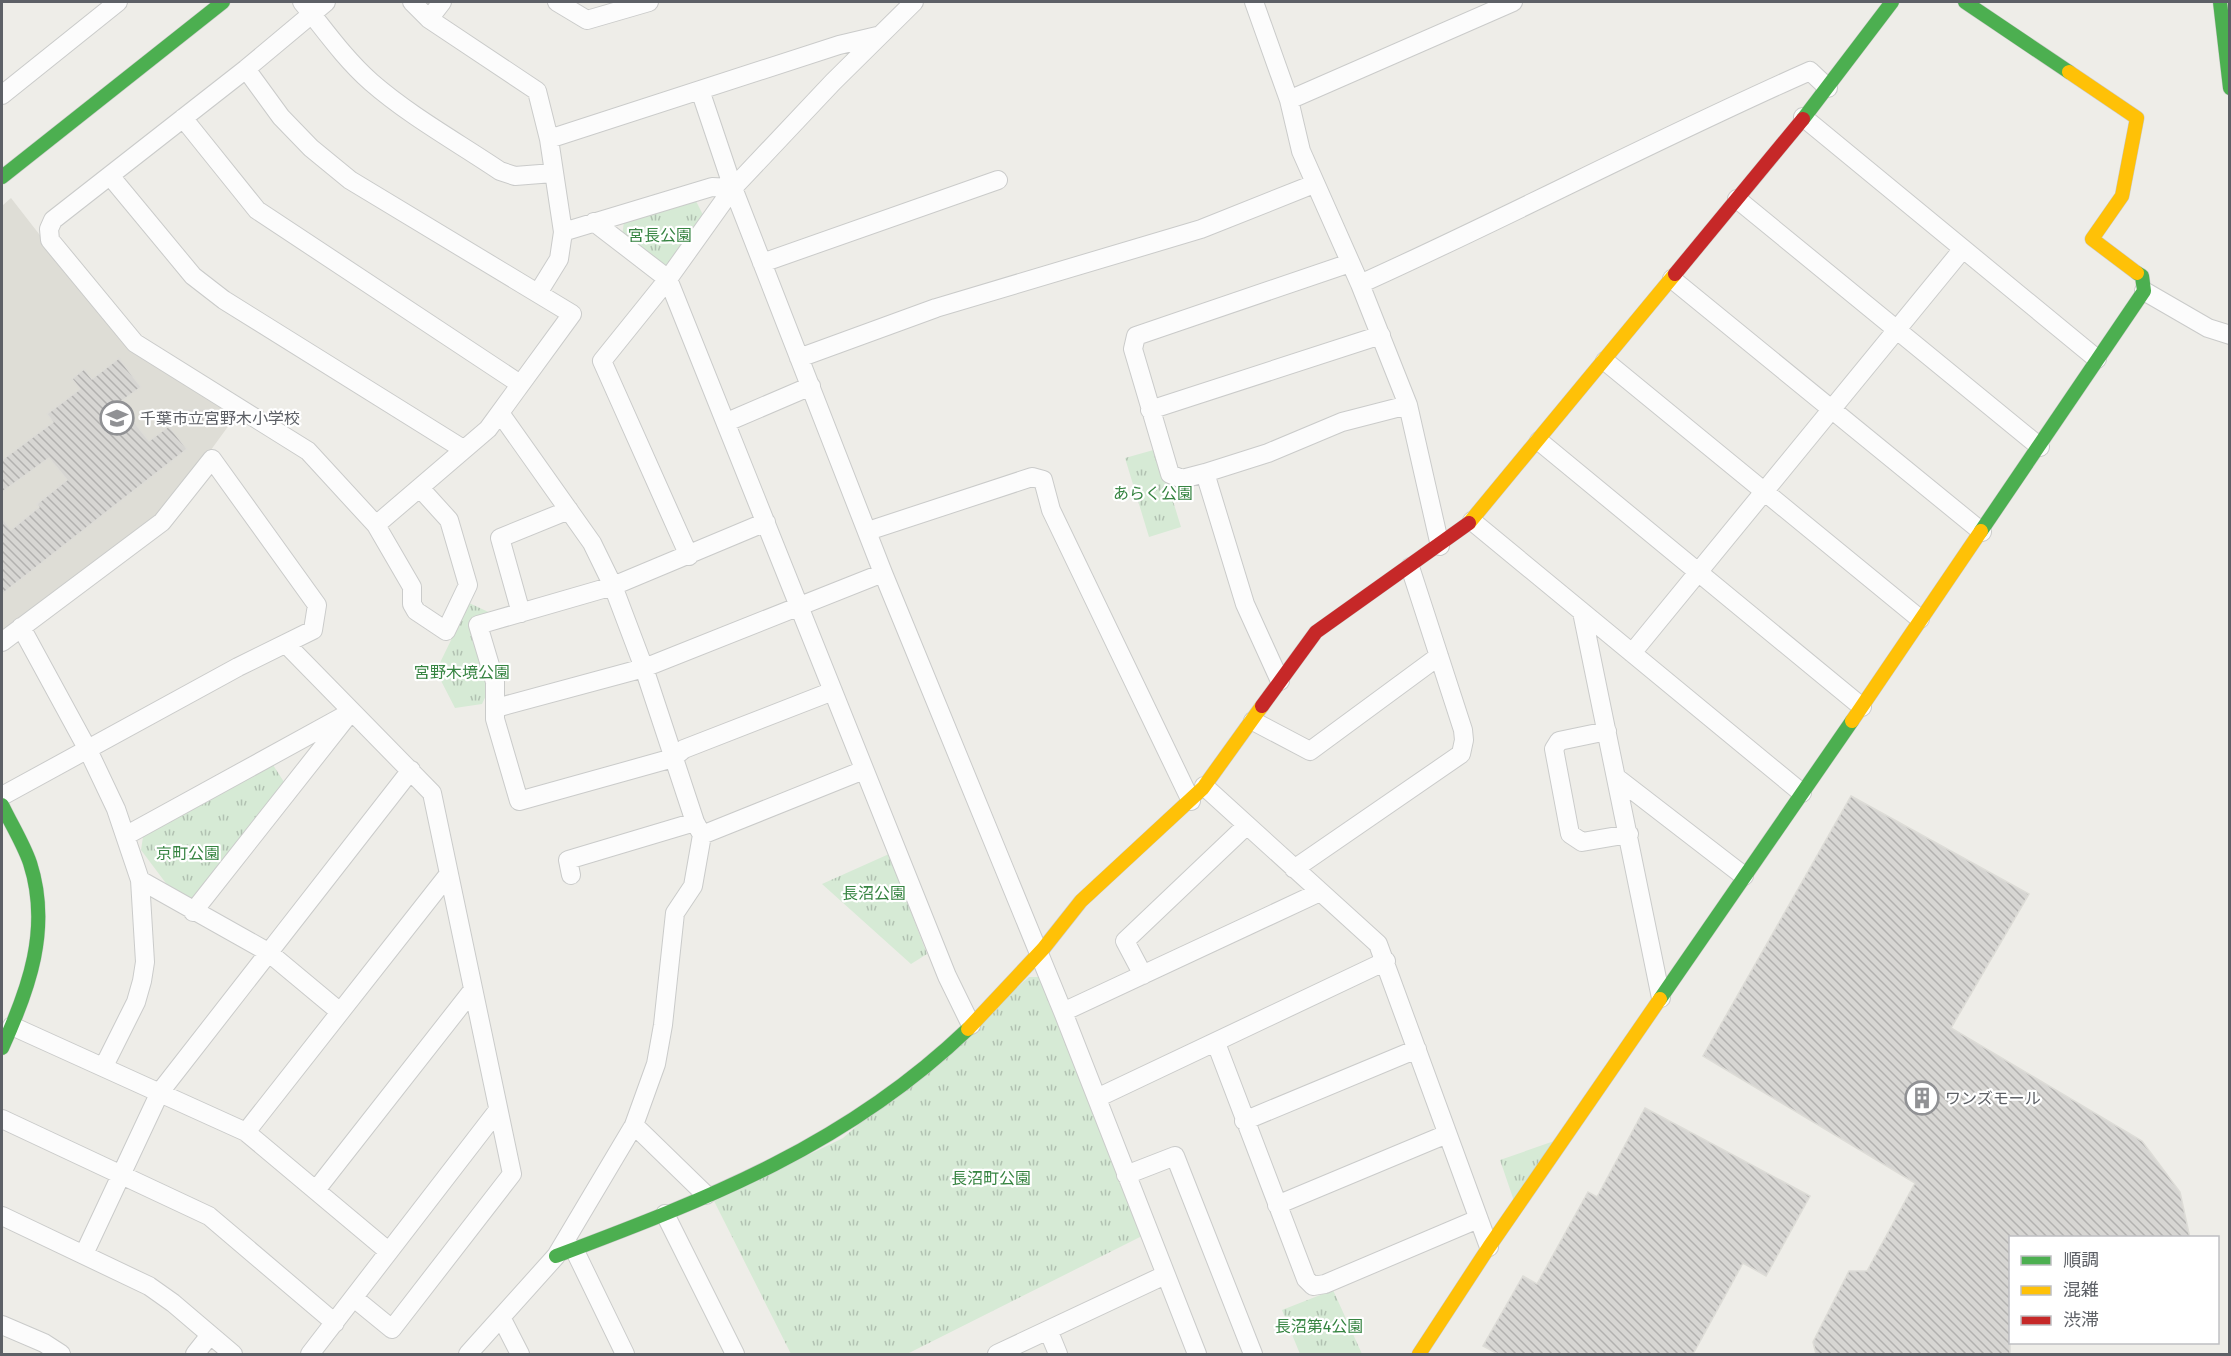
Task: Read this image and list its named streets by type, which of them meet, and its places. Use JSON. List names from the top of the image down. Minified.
{"parks":["宮長公園","あらく公園","宮野木境公園","京町公園","長沼公園","長沼町公園","長沼第4公園"],"places":{"school or university":["千葉市立宮野木小学校"],"building":["ワンズモール"]},"legend":["順調","混雑","渋滞"]}
